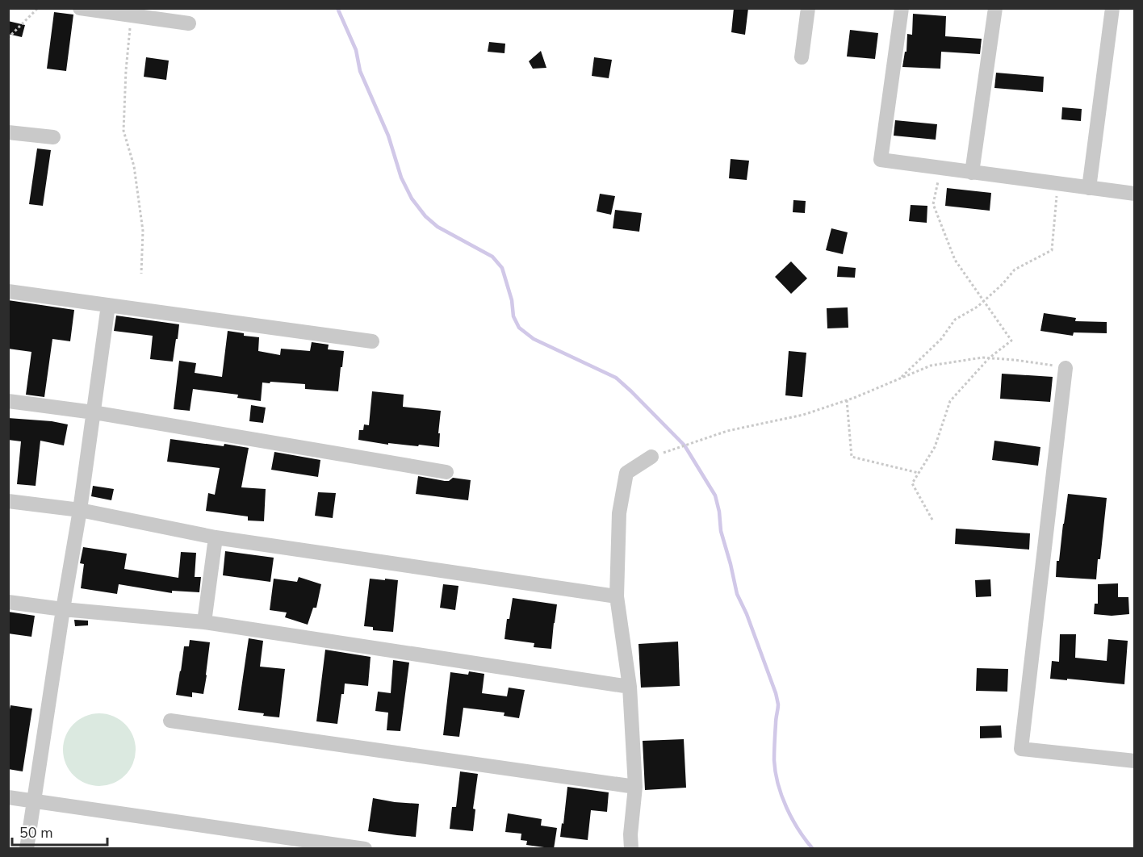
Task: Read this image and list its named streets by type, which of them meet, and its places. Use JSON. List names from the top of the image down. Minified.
{"scale_bar":"50 m"}
